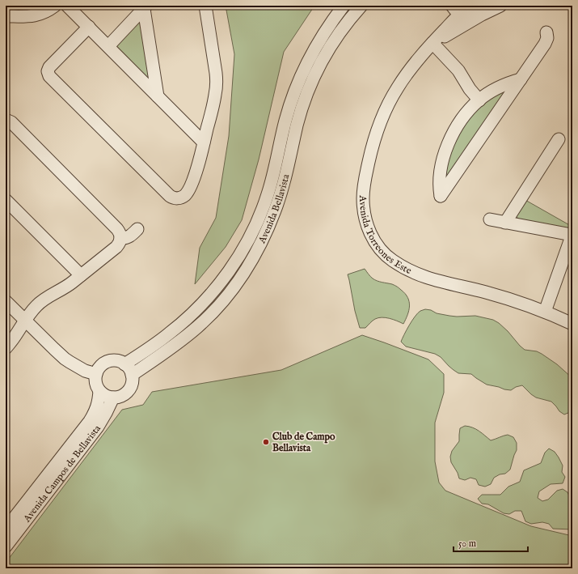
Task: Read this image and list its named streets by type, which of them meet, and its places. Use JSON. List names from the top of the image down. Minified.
{"streets":{"street":["Avenida Bellavista","Avenida Torreones Este","Avenida Campos de Bellavista"]},"crossings":[["Avenida Bellavista","Avenida Campos de Bellavista"]],"places":["Club de Campo Bellavista"],"scale_bar":"50 m"}
